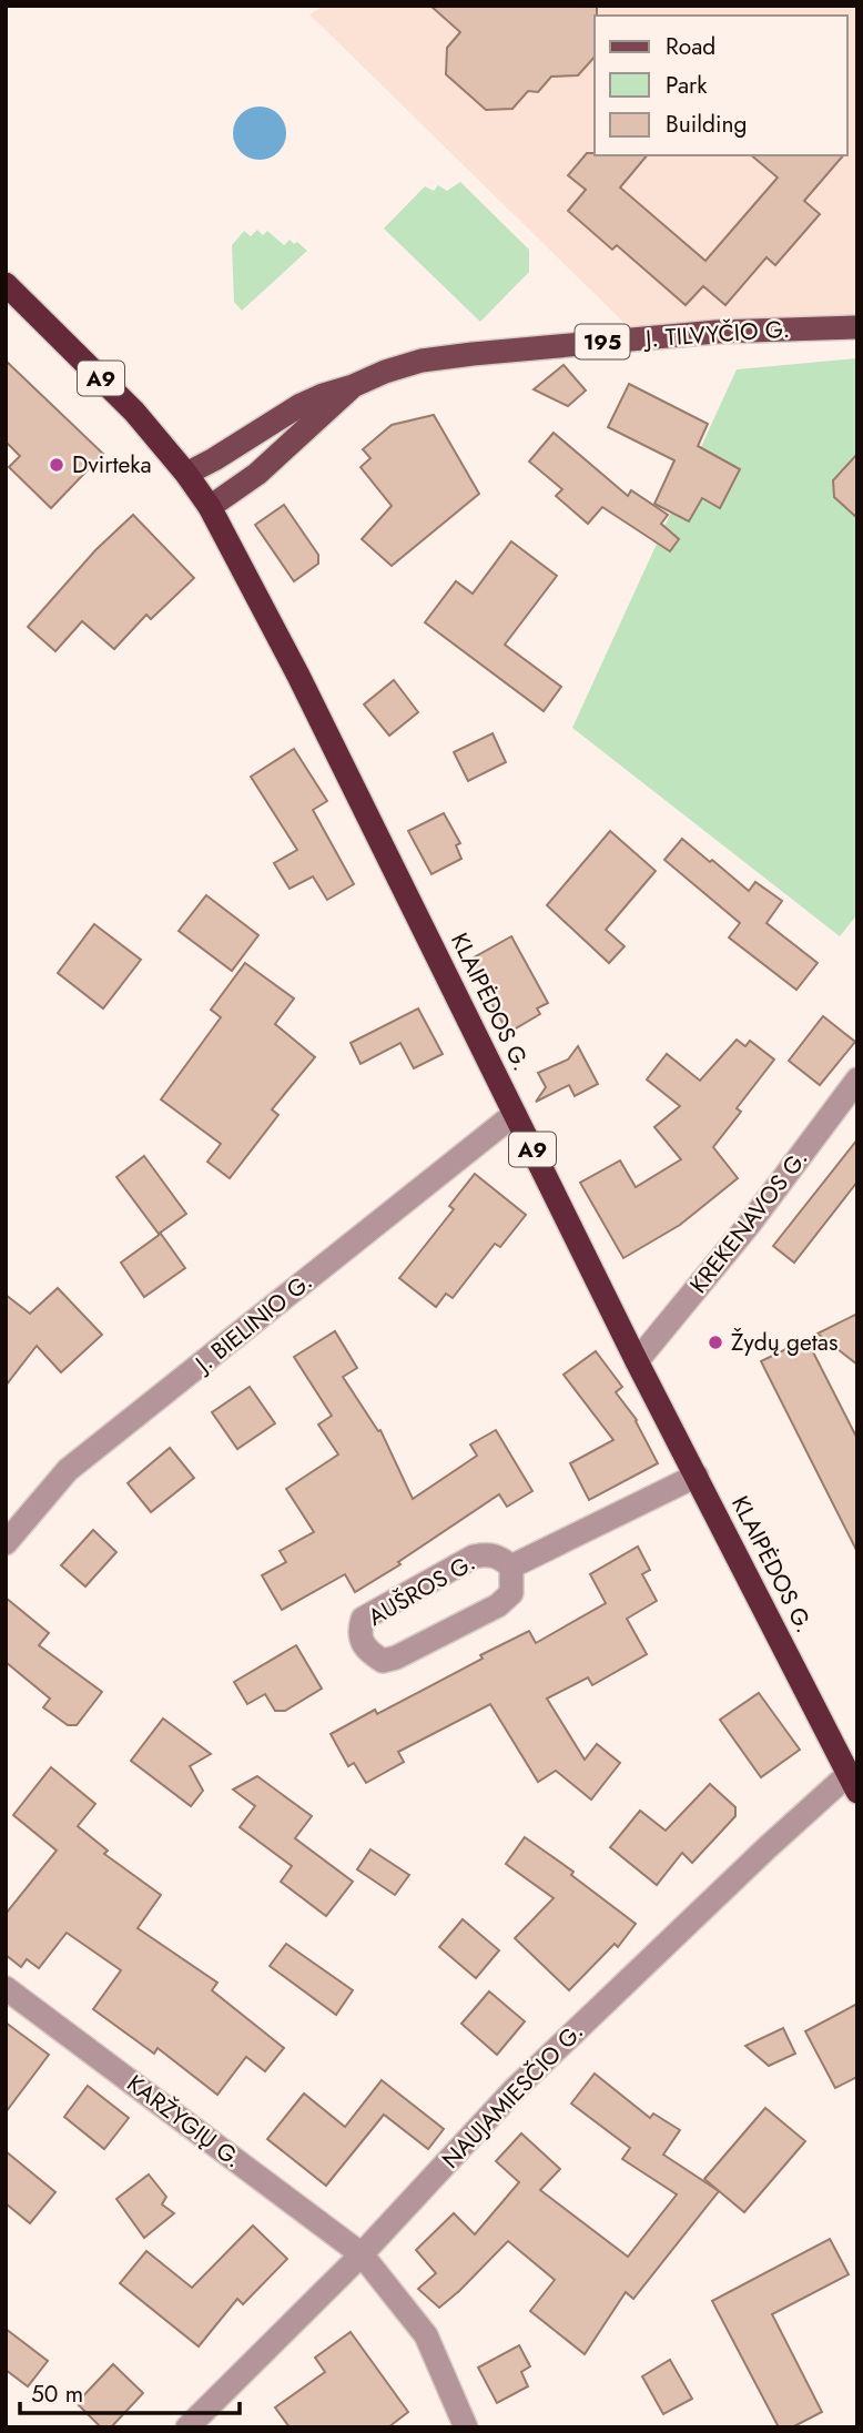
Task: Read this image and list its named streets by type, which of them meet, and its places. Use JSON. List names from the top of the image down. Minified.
{"streets":{"highway":["A9","KLAIPĖDOS G."],"main road":["J. TILVYČIO G.","195"],"street":["KREKENAVOS G.","J. BIELINIO G.","AUŠROS G.","NAUJAMIESČIO G.","KARŽYGIŲ G."]},"crossings":[["J. TILVYČIO G.","195"],["195","KLAIPĖDOS G."],["KLAIPĖDOS G.","KREKENAVOS G."],["KLAIPĖDOS G.","J. BIELINIO G."],["KLAIPĖDOS G.","AUŠROS G."],["KLAIPĖDOS G.","NAUJAMIESČIO G."],["NAUJAMIESČIO G.","KARŽYGIŲ G."]],"places":["Dvirteka","Žydų getas"],"legend":["Road","Park","Building"],"scale_bar":"50 m"}
